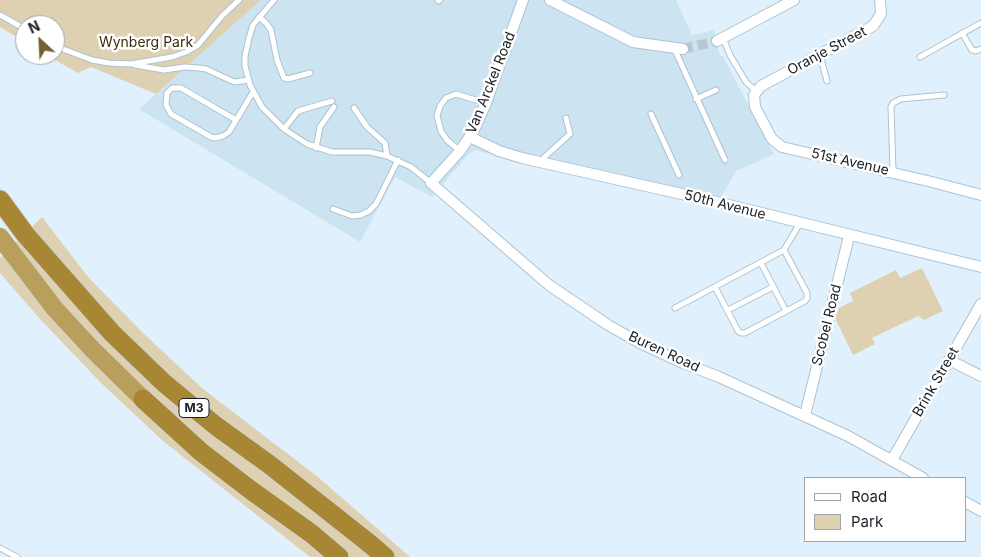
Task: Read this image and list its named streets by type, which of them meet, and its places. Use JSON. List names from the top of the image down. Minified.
{"streets":{"highway":["M3"],"street":["Oranje Street","Van Arckel Road","51st Avenue","50th Avenue","Scobel Road","Buren Road","Brink Street"]},"crossings":[["Oranje Street","51st Avenue"],["Van Arckel Road","50th Avenue"],["Van Arckel Road","Buren Road"],["50th Avenue","Scobel Road"],["Scobel Road","Buren Road"],["Buren Road","Brink Street"]],"parks":["Wynberg Park"],"legend":["Road","Park"],"north":"top left"}
